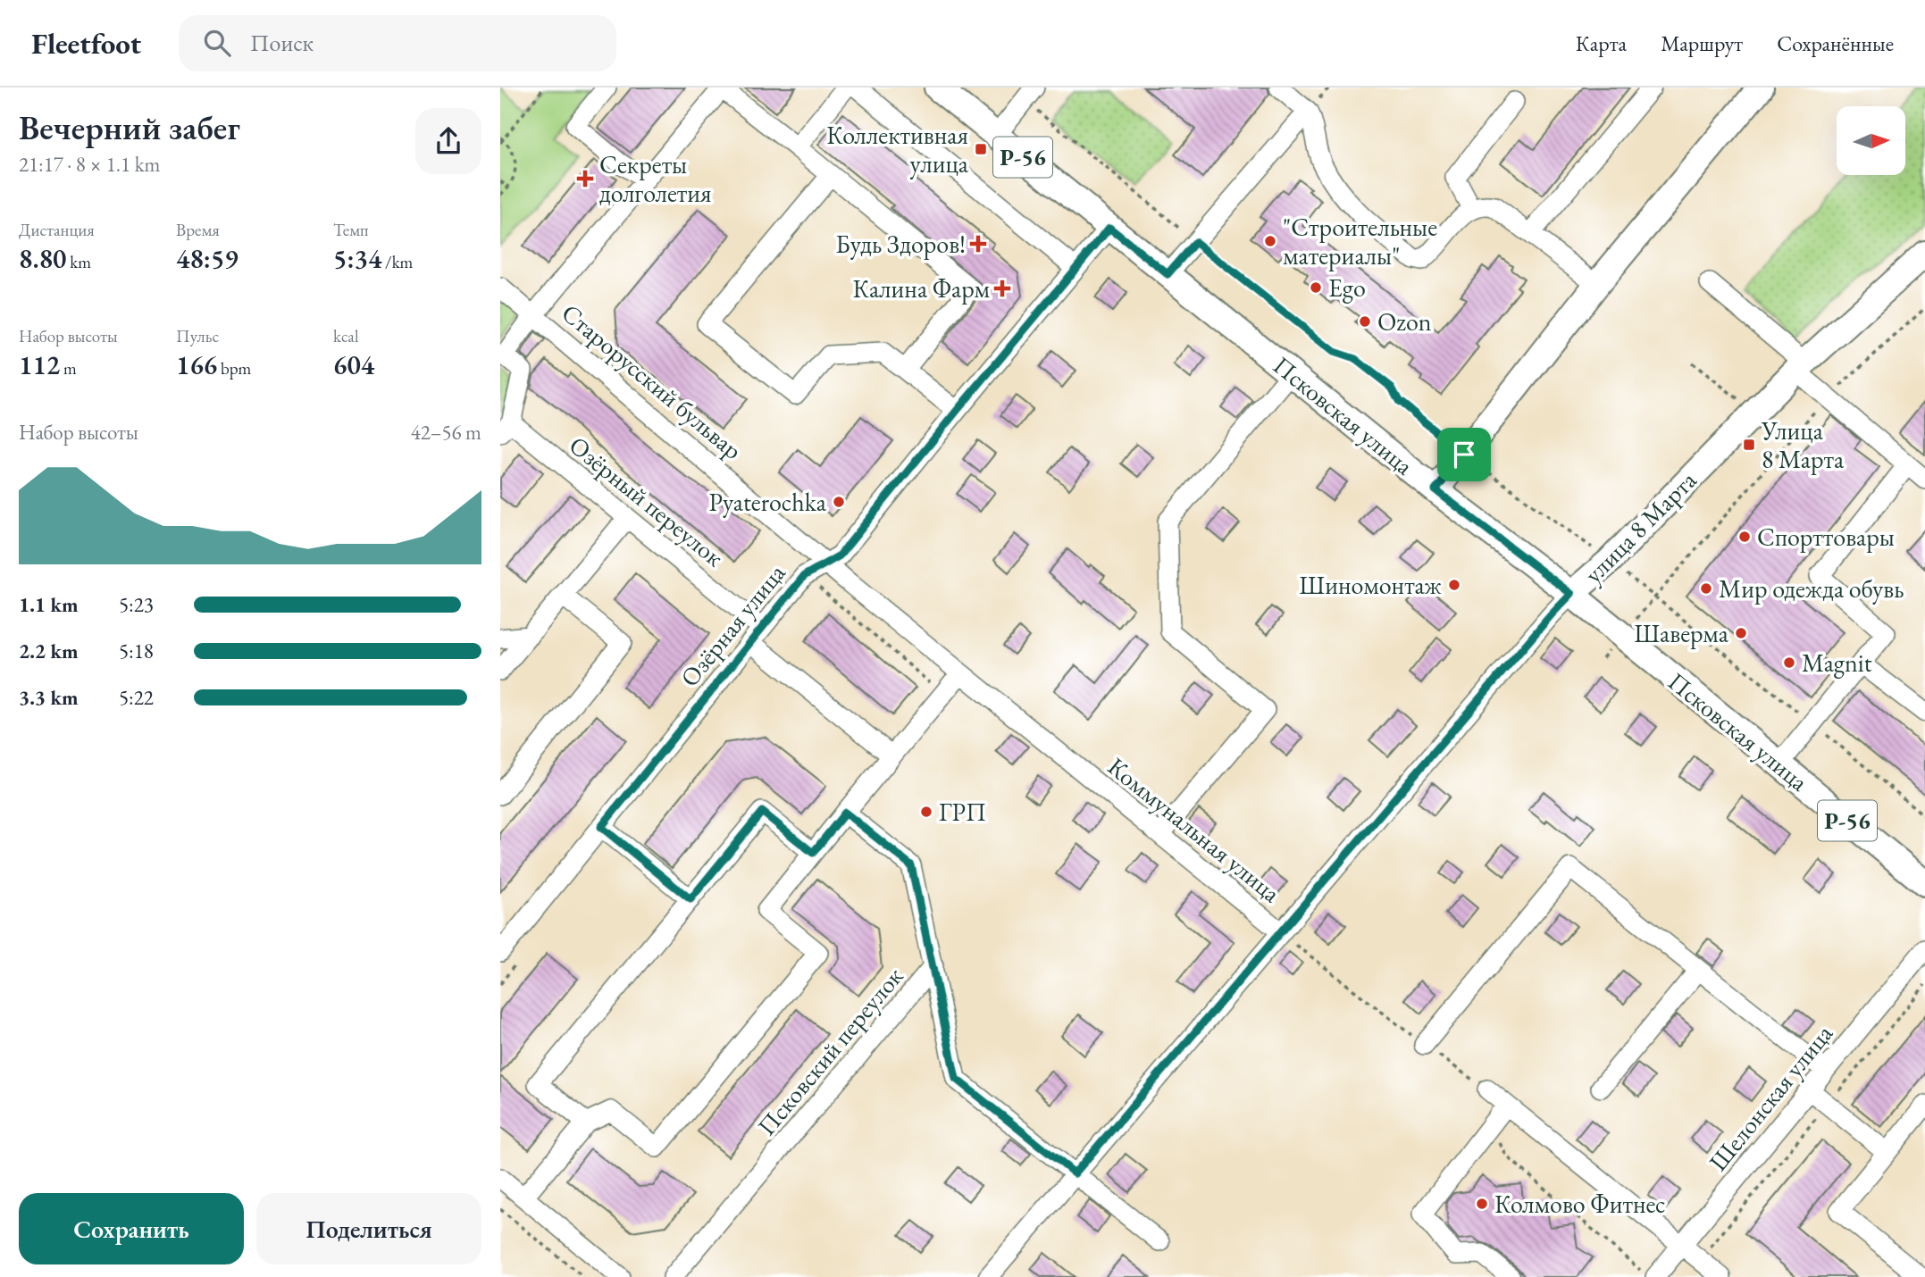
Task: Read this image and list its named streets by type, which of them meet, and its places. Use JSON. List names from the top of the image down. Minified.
{"streets":{"main road":["Р-56","Псковская улица","улица 8 Марта"],"street":["Старорусский бульвар","Озёрный переулок","Озёрная улица","Коммунальная улица","Псковский переулок","Шелонская улица"]},"crossings":[["Старорусский бульвар","Озёрная улица"],["Старорусский бульвар","Коммунальная улица"],["Псковская улица","улица 8 Марта"],["Псковская улица","Озёрная улица"],["Озёрный переулок","Озёрная улица"],["улица 8 Марта","Коммунальная улица"],["Озёрная улица","Коммунальная улица"]],"places":{"transit":["Коллективная улица","Улица 8 Марта"],"health":["Секреты долголетия","Будь Здоров!","Калина Фарм"],"other":["\"Строительные материалы\"","Ego","Ozon","Pyaterochka","Спорттовары","Шиномонтаж","Мир одежда обувь","Шаверма","Magnit","ГРП","Колмово Фитнес"]},"north":"right","page":{"header":"Fleetfoot","search":"Поиск","nav":["Карта","Маршрут","Сохранённые"],"heading":["Вечерний забег","21:17 · 8 × 1.1 km"],"stats":[["Дистанция","8.80 km"],["Время","48:59"],["Темп","5:34 /km"],["Набор высоты","112 m"],["Пульс","166 bpm"],["kcal","604"]],"chart":["Набор высоты","42–56 m"],"list":[{"name":"1.1 km","note":"5:23"},{"name":"2.2 km","note":"5:18"},{"name":"3.3 km","note":"5:22"}],"buttons":["Сохранить","Поделиться"]}}
